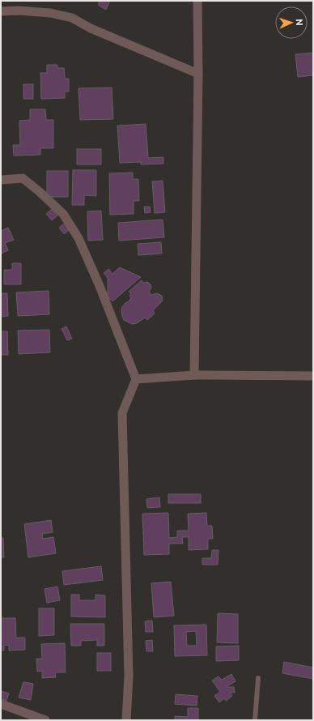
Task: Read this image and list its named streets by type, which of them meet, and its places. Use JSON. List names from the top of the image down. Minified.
{"north":"right"}
